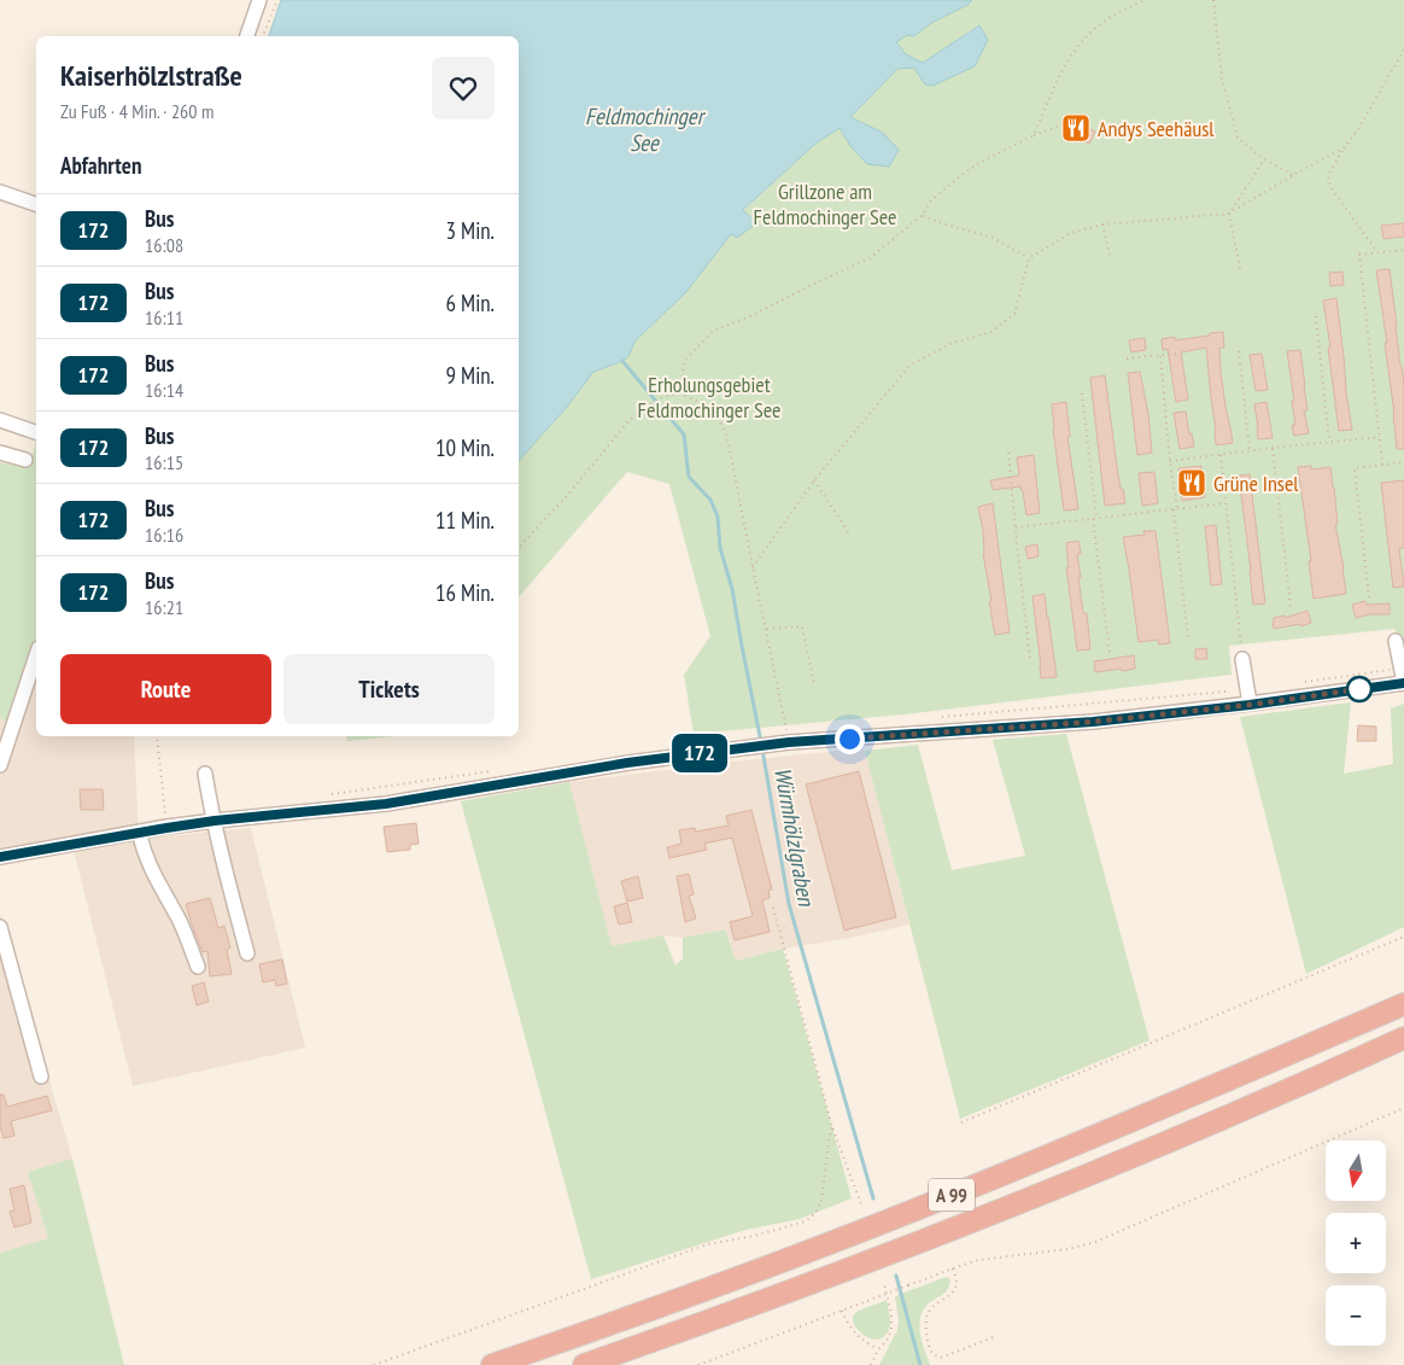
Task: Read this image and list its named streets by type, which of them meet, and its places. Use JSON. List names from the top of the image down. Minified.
{"streets":{"highway":["A 99"]},"water":["Feldmochinger See","Würmhölzlgraben"],"parks":["Grillzone am Feldmochinger See","Erholungsgebiet Feldmochinger See"],"places":{"restaurant":["Andys Seehäusl","Grüne Insel"]},"lines":["bus line 172"],"north":"bottom","page":{"on_map":"172","heading":[["Kaiserhölzlstraße","Zu Fuß · 4 Min. · 260 m"],"Abfahrten"],"list":[{"mark":"172","name":"Bus","note":"16:08","value":"3 Min."},{"mark":"172","name":"Bus","note":"16:11","value":"6 Min."},{"mark":"172","name":"Bus","note":"16:14","value":"9 Min."},{"mark":"172","name":"Bus","note":"16:15","value":"10 Min."},{"mark":"172","name":"Bus","note":"16:16","value":"11 Min."},{"mark":"172","name":"Bus","note":"16:21","value":"16 Min."}],"buttons":["Route","Tickets"],"map_buttons":["+","−"]}}
